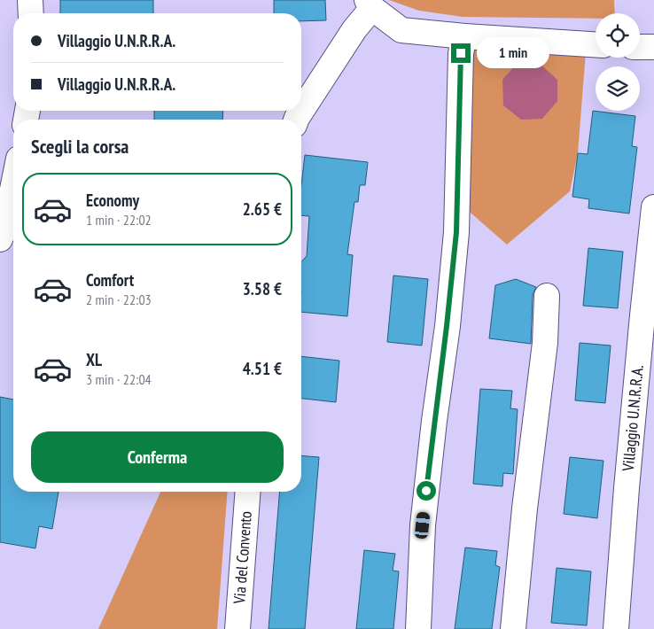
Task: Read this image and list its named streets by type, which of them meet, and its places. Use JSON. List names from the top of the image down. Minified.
{"streets":{"street":["Villaggio U.N.R.R.A.","Via del Convento"]},"page":{"banner":["Villaggio U.N.R.R.A.","Villaggio U.N.R.R.A."],"bubble":"1 min","heading":"Scegli la corsa","list":[{"name":"Economy","note":"1 min · 22:02","value":"2.65 €"},{"name":"Comfort","note":"2 min · 22:03","value":"3.58 €"},{"name":"XL","note":"3 min · 22:04","value":"4.51 €"}],"buttons":"Conferma"}}
